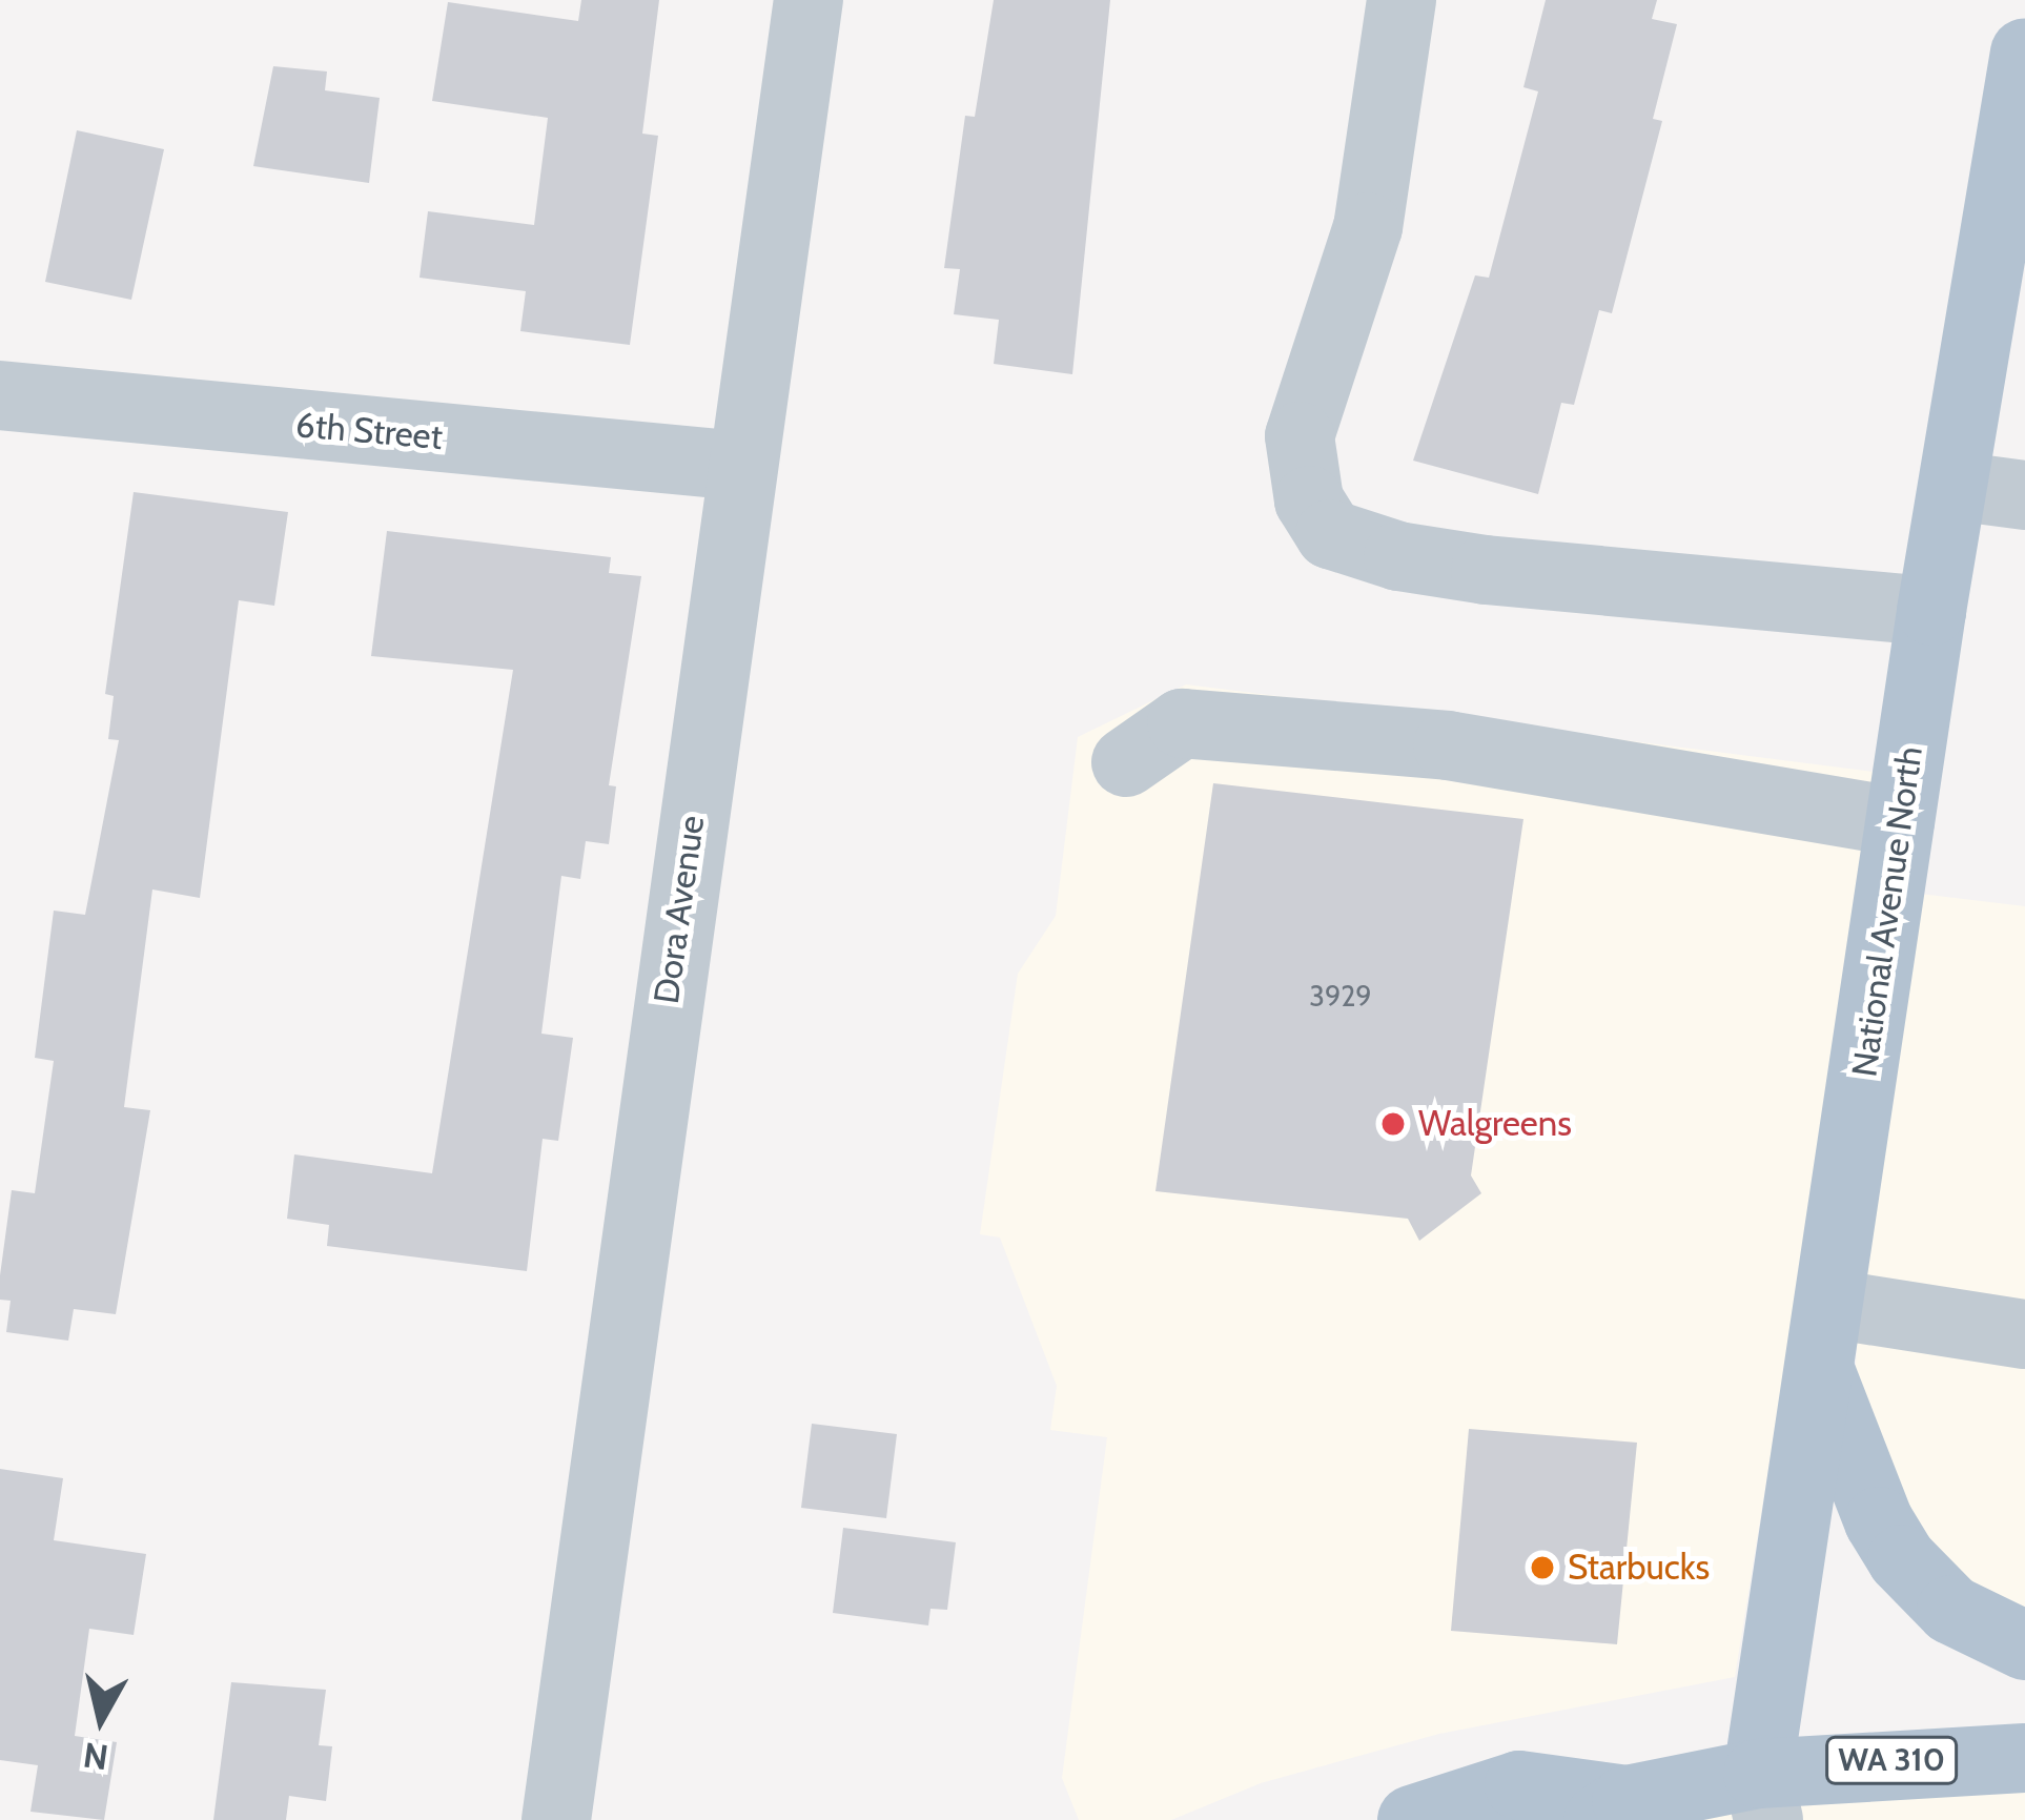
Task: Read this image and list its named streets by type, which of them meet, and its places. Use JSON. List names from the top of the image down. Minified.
{"streets":{"main road":["National Avenue North","WA 310"],"street":["6th Street","Dora Avenue"]},"crossings":[["6th Street","Dora Avenue"],["National Avenue North","WA 310"]],"places":["Walgreens","Starbucks"],"house_numbers":["3929"],"north":"bottom"}
